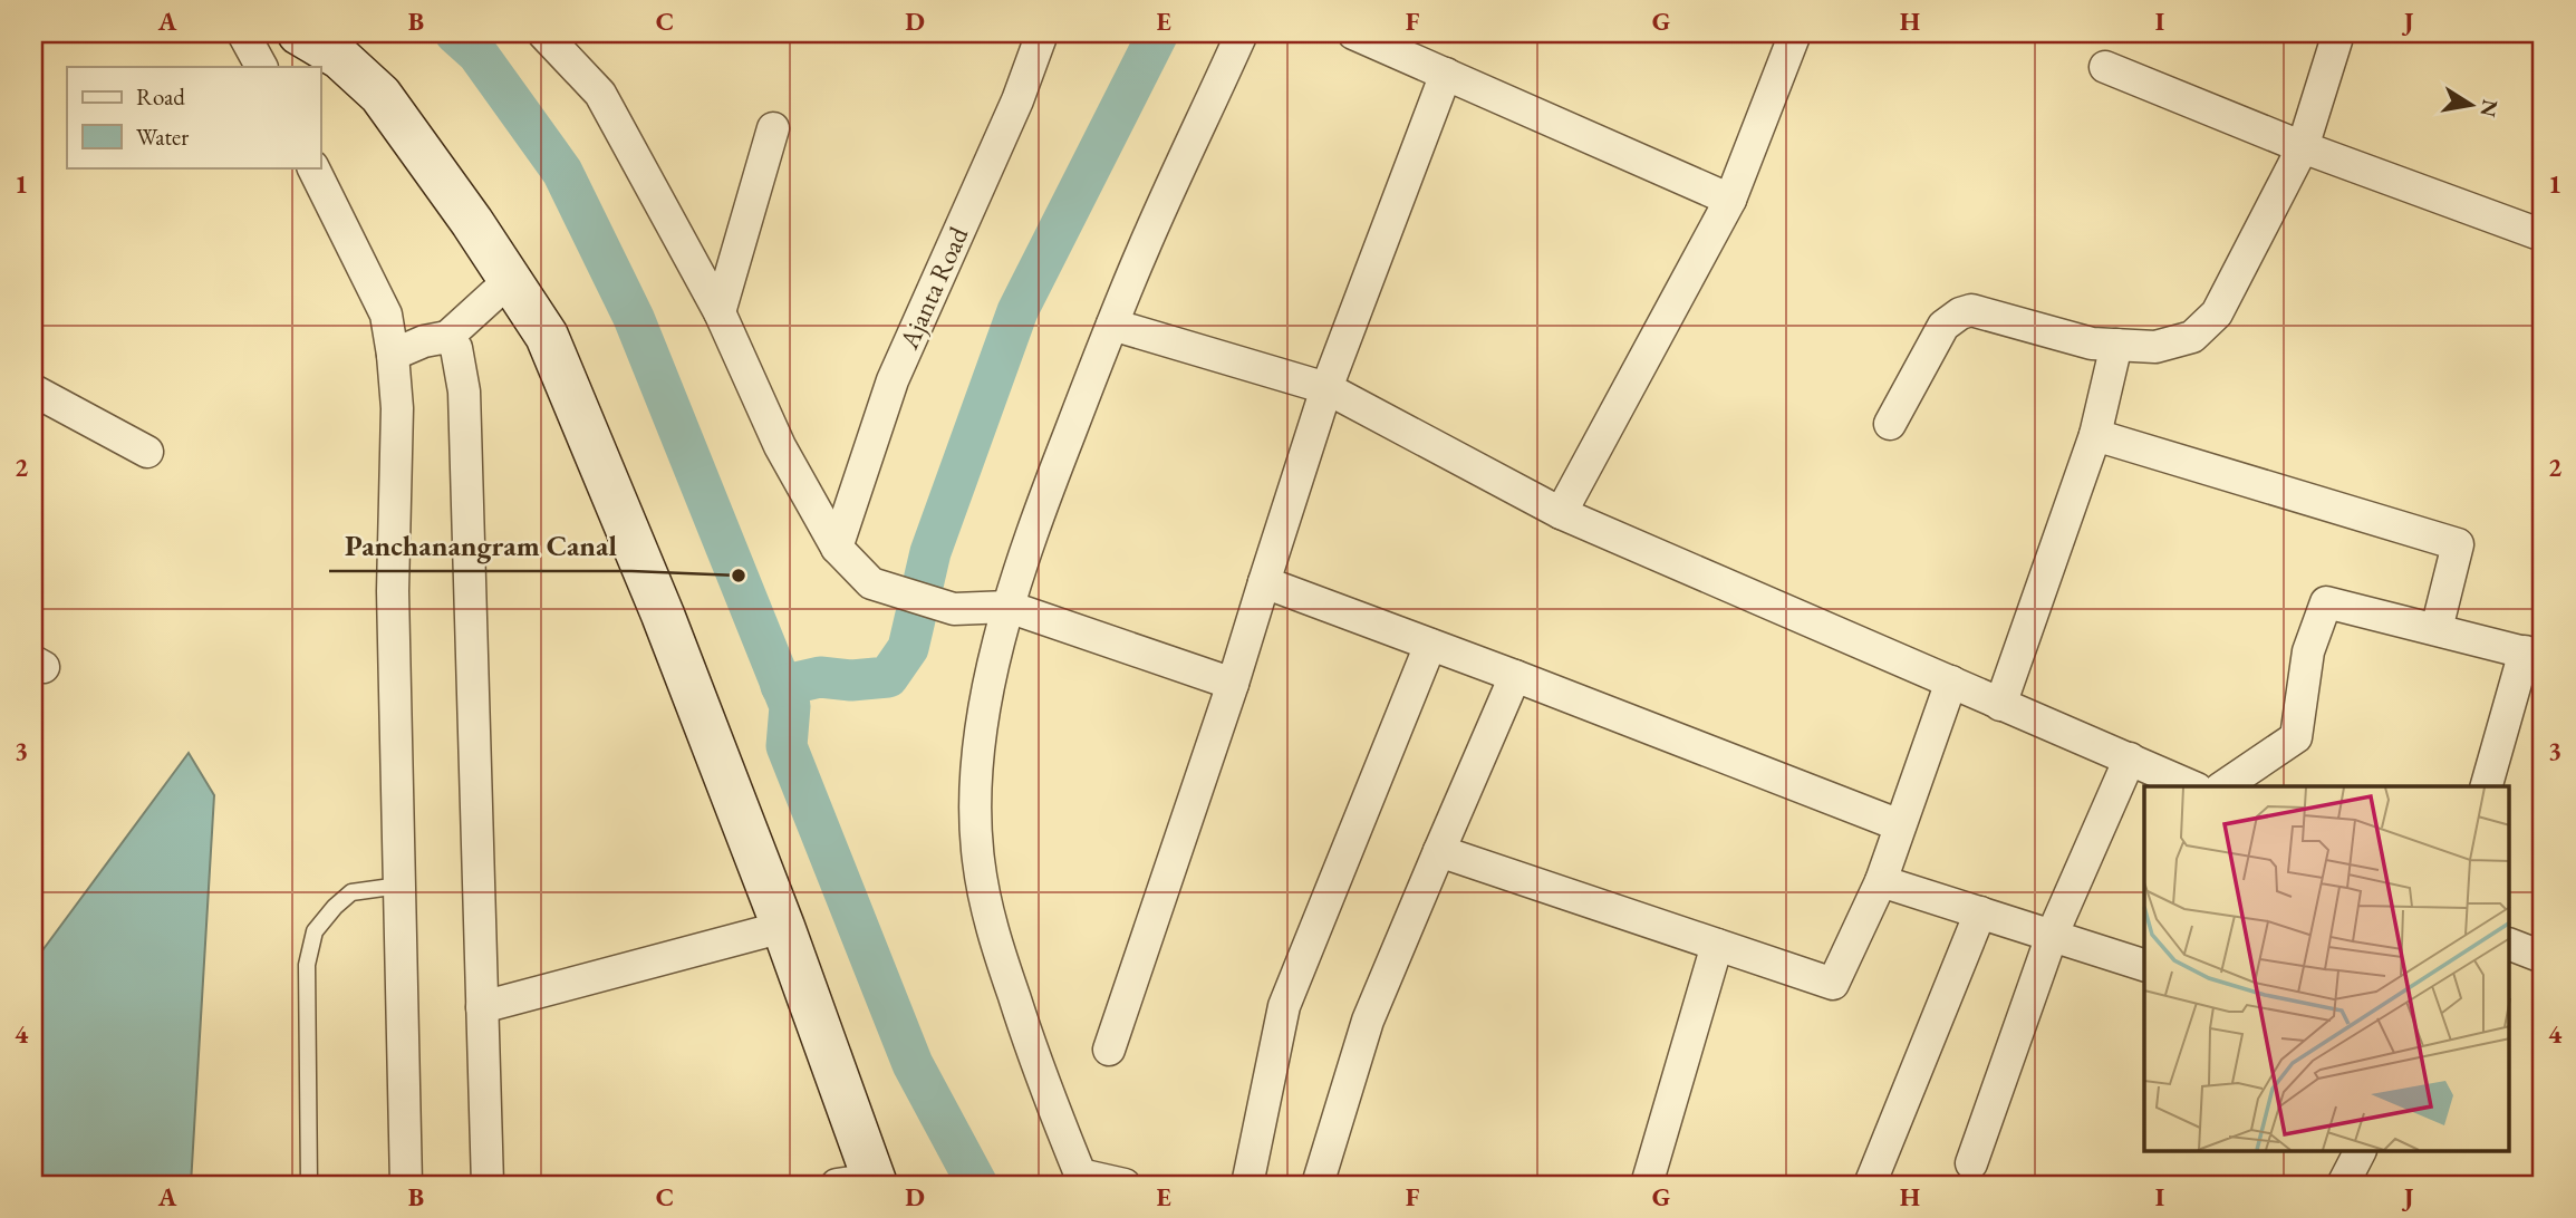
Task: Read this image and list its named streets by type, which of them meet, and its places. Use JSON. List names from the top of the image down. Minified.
{"streets":{"street":["Ajanta Road"]},"places":["Panchanangram Canal"],"legend":["Road","Water"],"north":"right","grid":{"columns":["A","B","C","D","E","F","G","H","I","J"],"rows":["1","2","3","4"]}}
